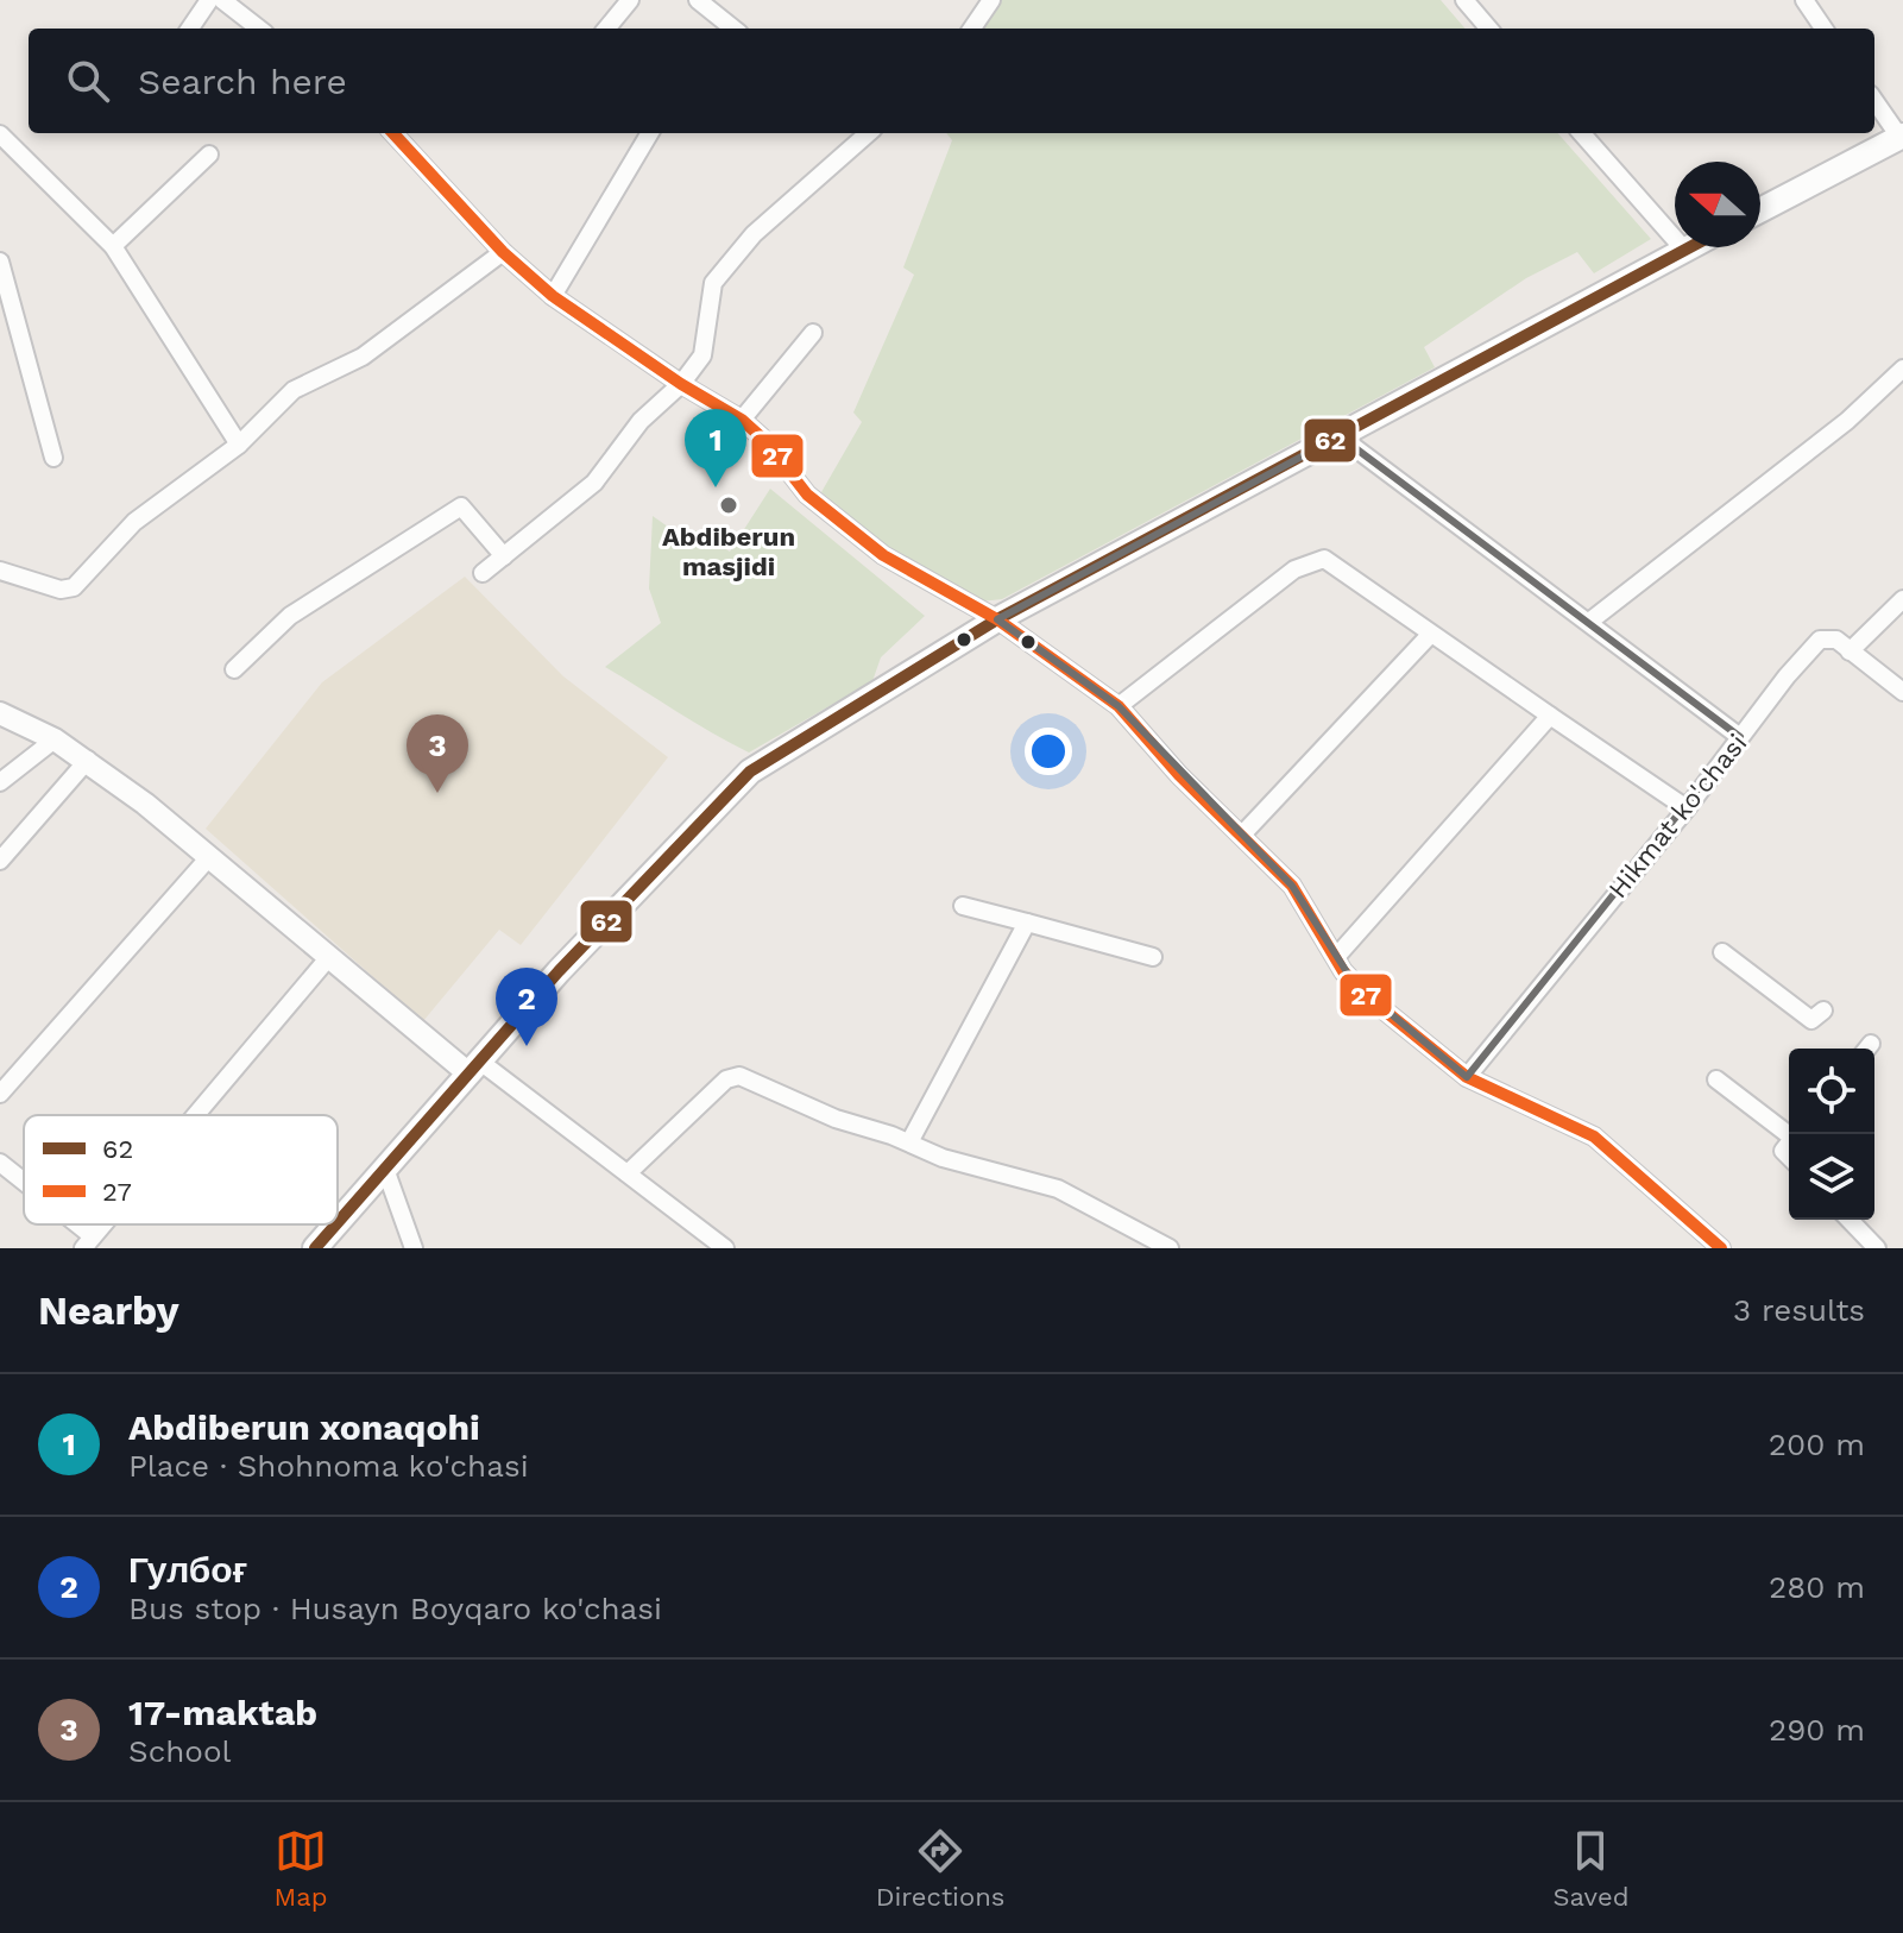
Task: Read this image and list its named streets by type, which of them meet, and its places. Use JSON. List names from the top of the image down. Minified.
{"streets":{"street":["Hikmat ko'chasi"]},"places":["Abdiberun masjidi"],"lines":["transit line 27","transit line 62"],"legend":["62","27"],"north":"left","page":{"search":"Search here","pins":["1","3","2"],"heading":["Nearby","3 results"],"list":[{"mark":"1","name":"Abdiberun xonaqohi","note":"Place · Shohnoma ko'chasi","value":"200 m"},{"mark":"2","name":"Гулбоғ","note":"Bus stop · Husayn Boyqaro ko'chasi","value":"280 m"},{"mark":"3","name":"17-maktab","note":"School","value":"290 m"}],"nav":["Map","Directions","Saved"]}}
